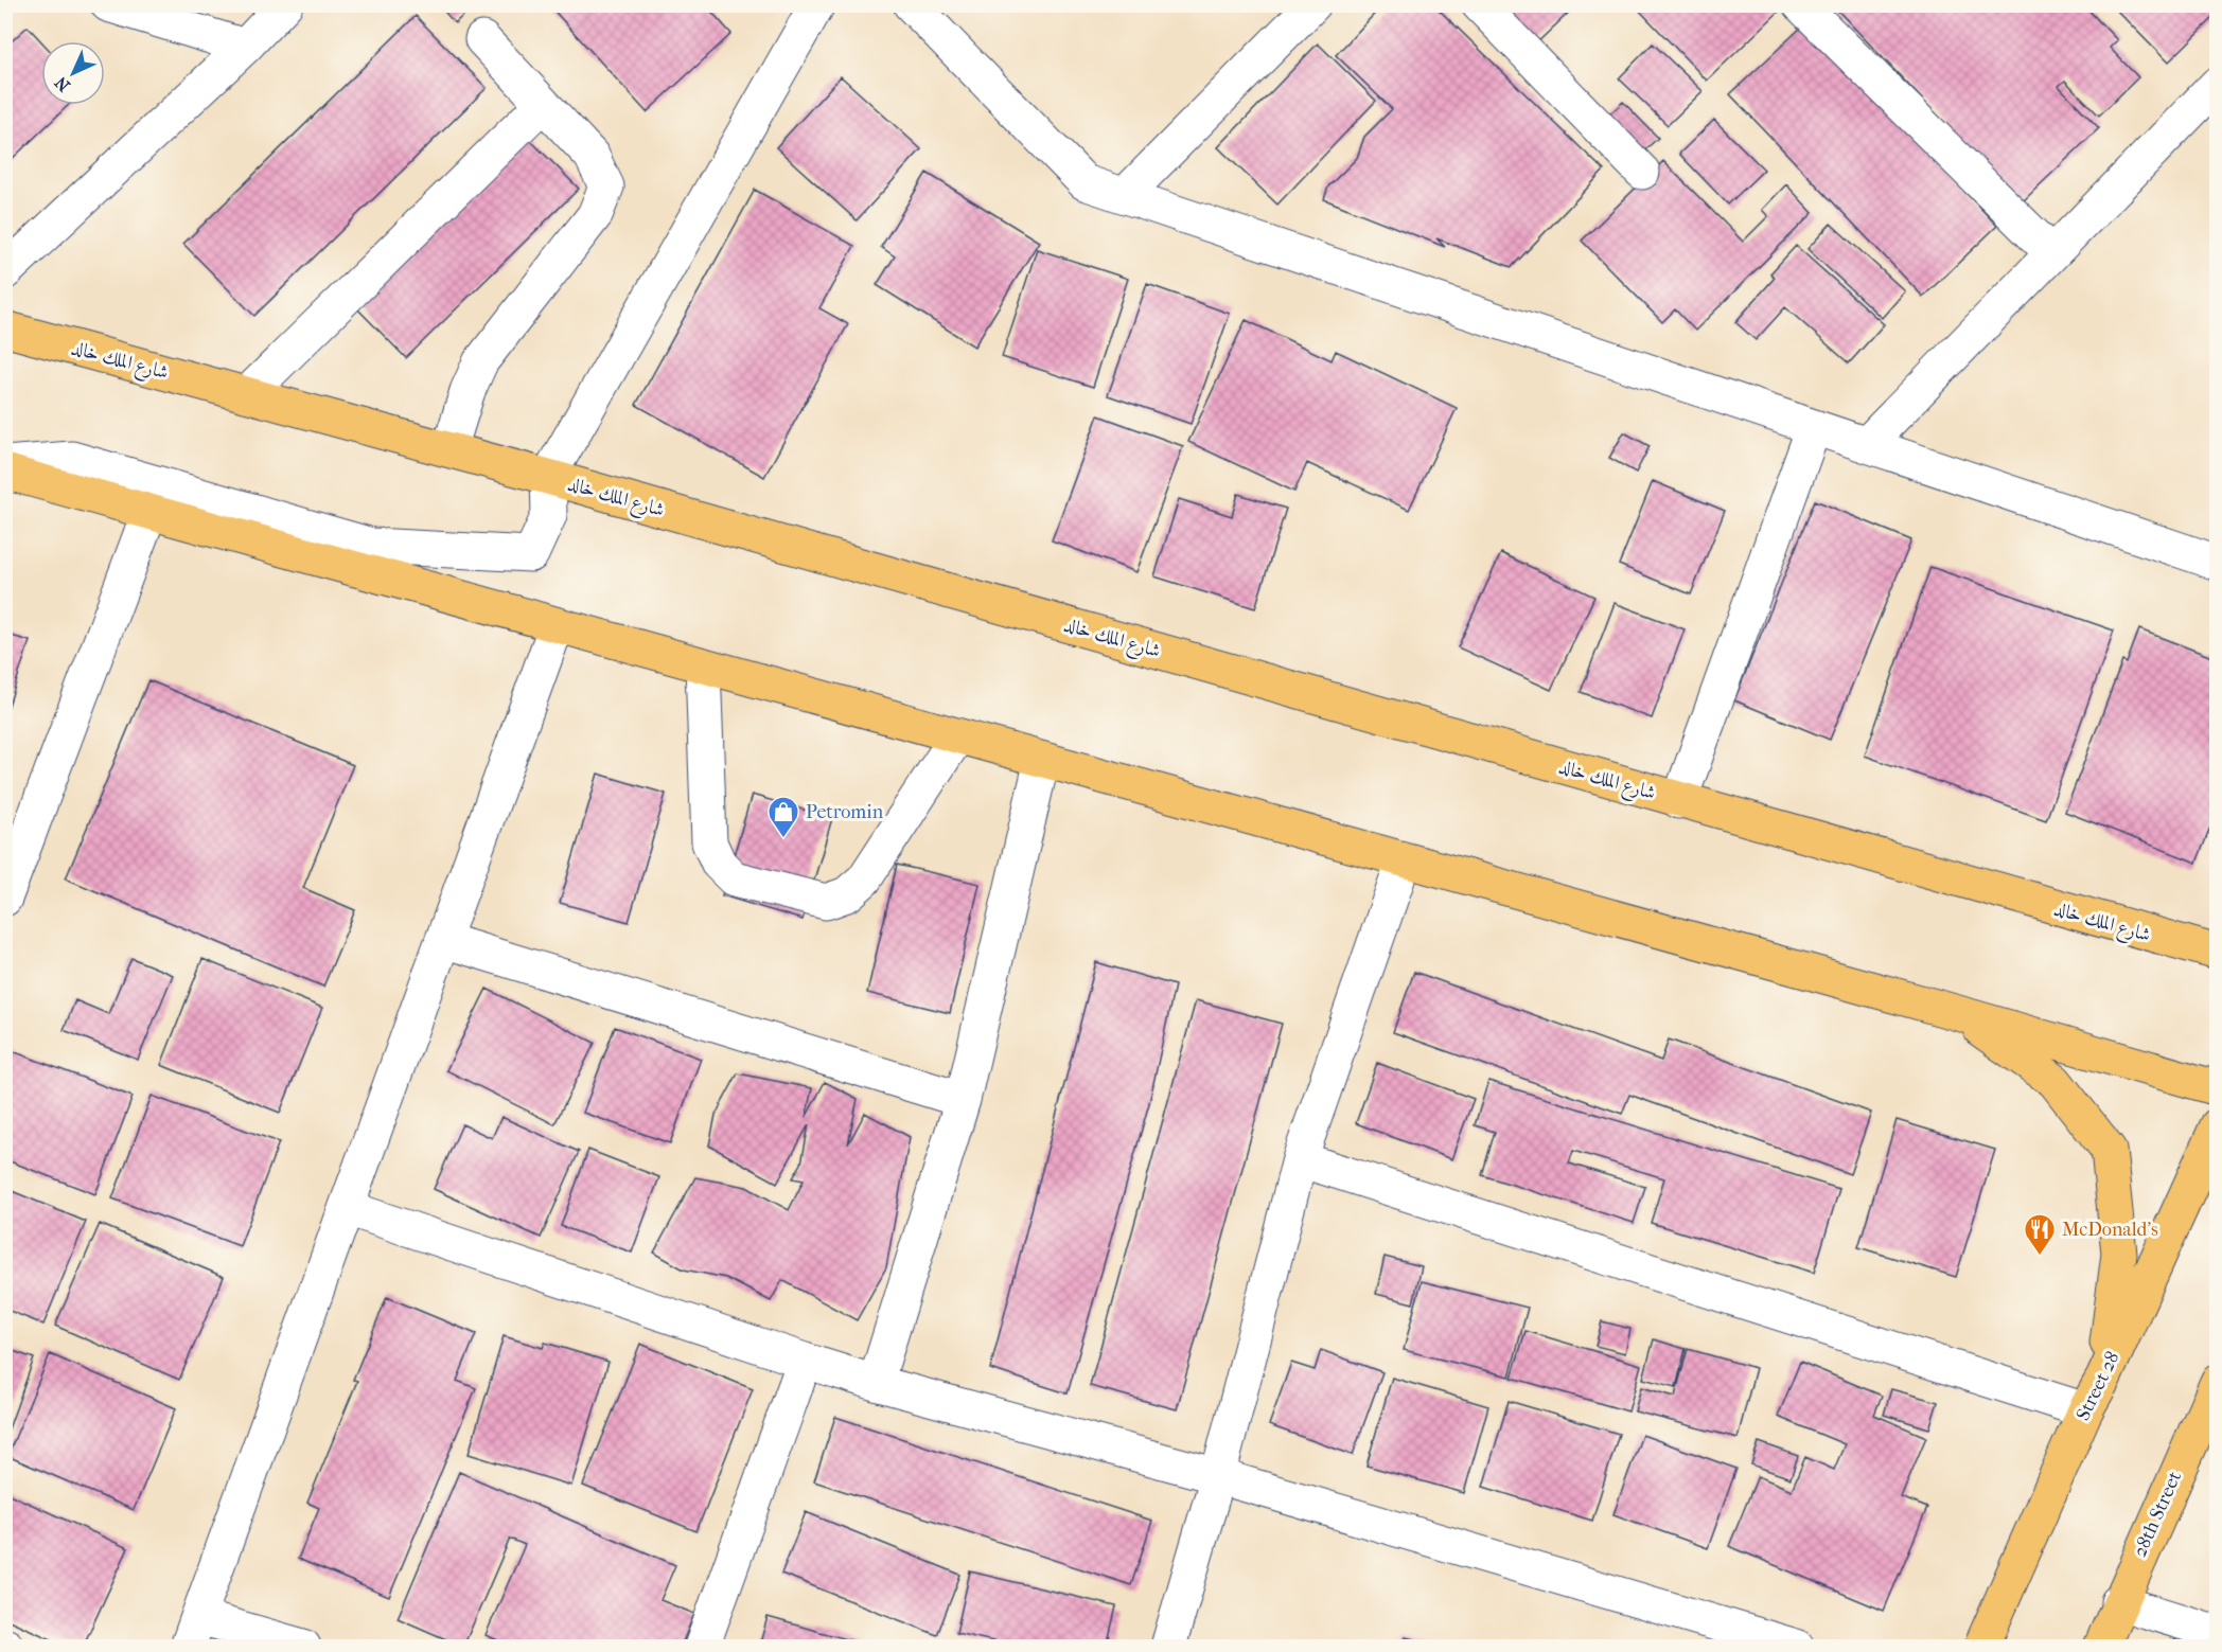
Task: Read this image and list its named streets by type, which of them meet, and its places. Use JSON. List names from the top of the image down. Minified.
{"streets":{"main road":["شارع الملك خالد","Street 28","28th Street"]},"places":{"shop":["Petromin"],"restaurant":["McDonald's"]},"north":"bottom left"}
